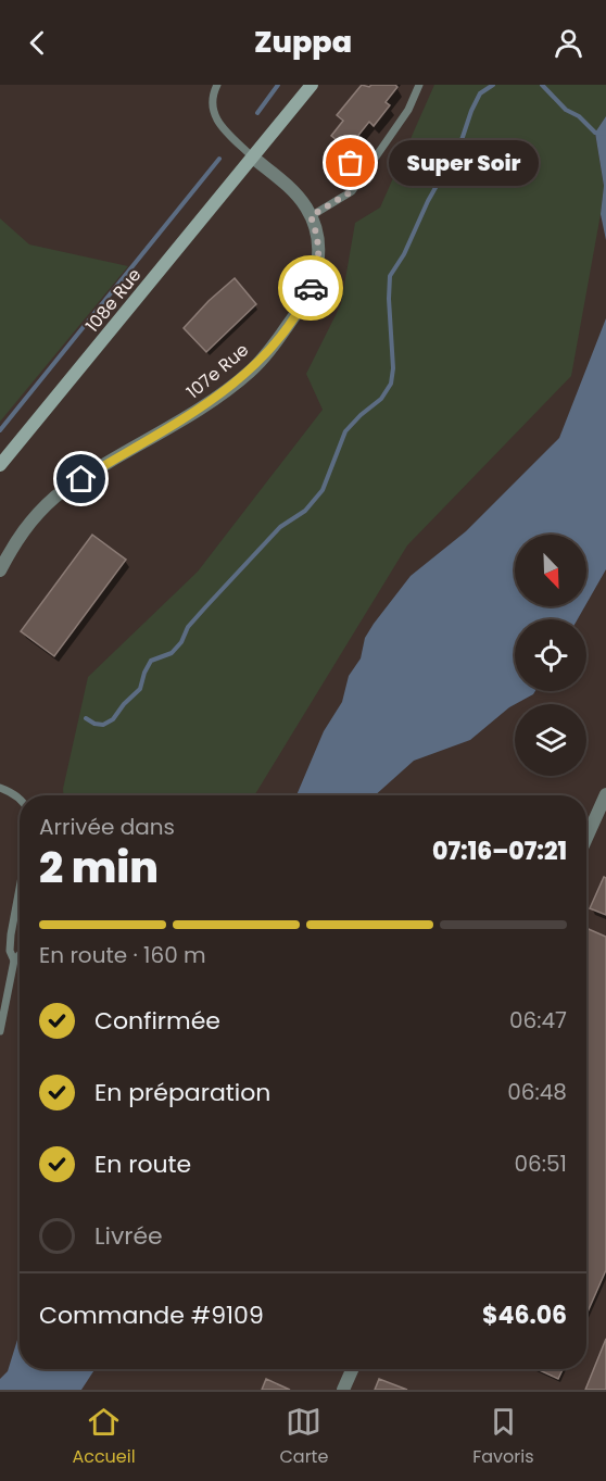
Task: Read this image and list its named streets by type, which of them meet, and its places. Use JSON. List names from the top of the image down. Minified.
{"streets":{"main road":["108e Rue"],"street":["107e Rue"]},"crossings":[["108e Rue","107e Rue"]],"places":["Super Soir"],"north":"bottom right","page":{"header":"Zuppa","bubble":"Super Soir","heading":["2 min","Arrivée dans","07:16–07:21"],"panel":["Commande #9109","$46.06"],"bar":"En route · 160 m","list":[["Confirmée","06:47"],["En préparation","06:48"],["En route","06:51"],"Livrée"],"tabs":["Accueil","Carte","Favoris"]}}
